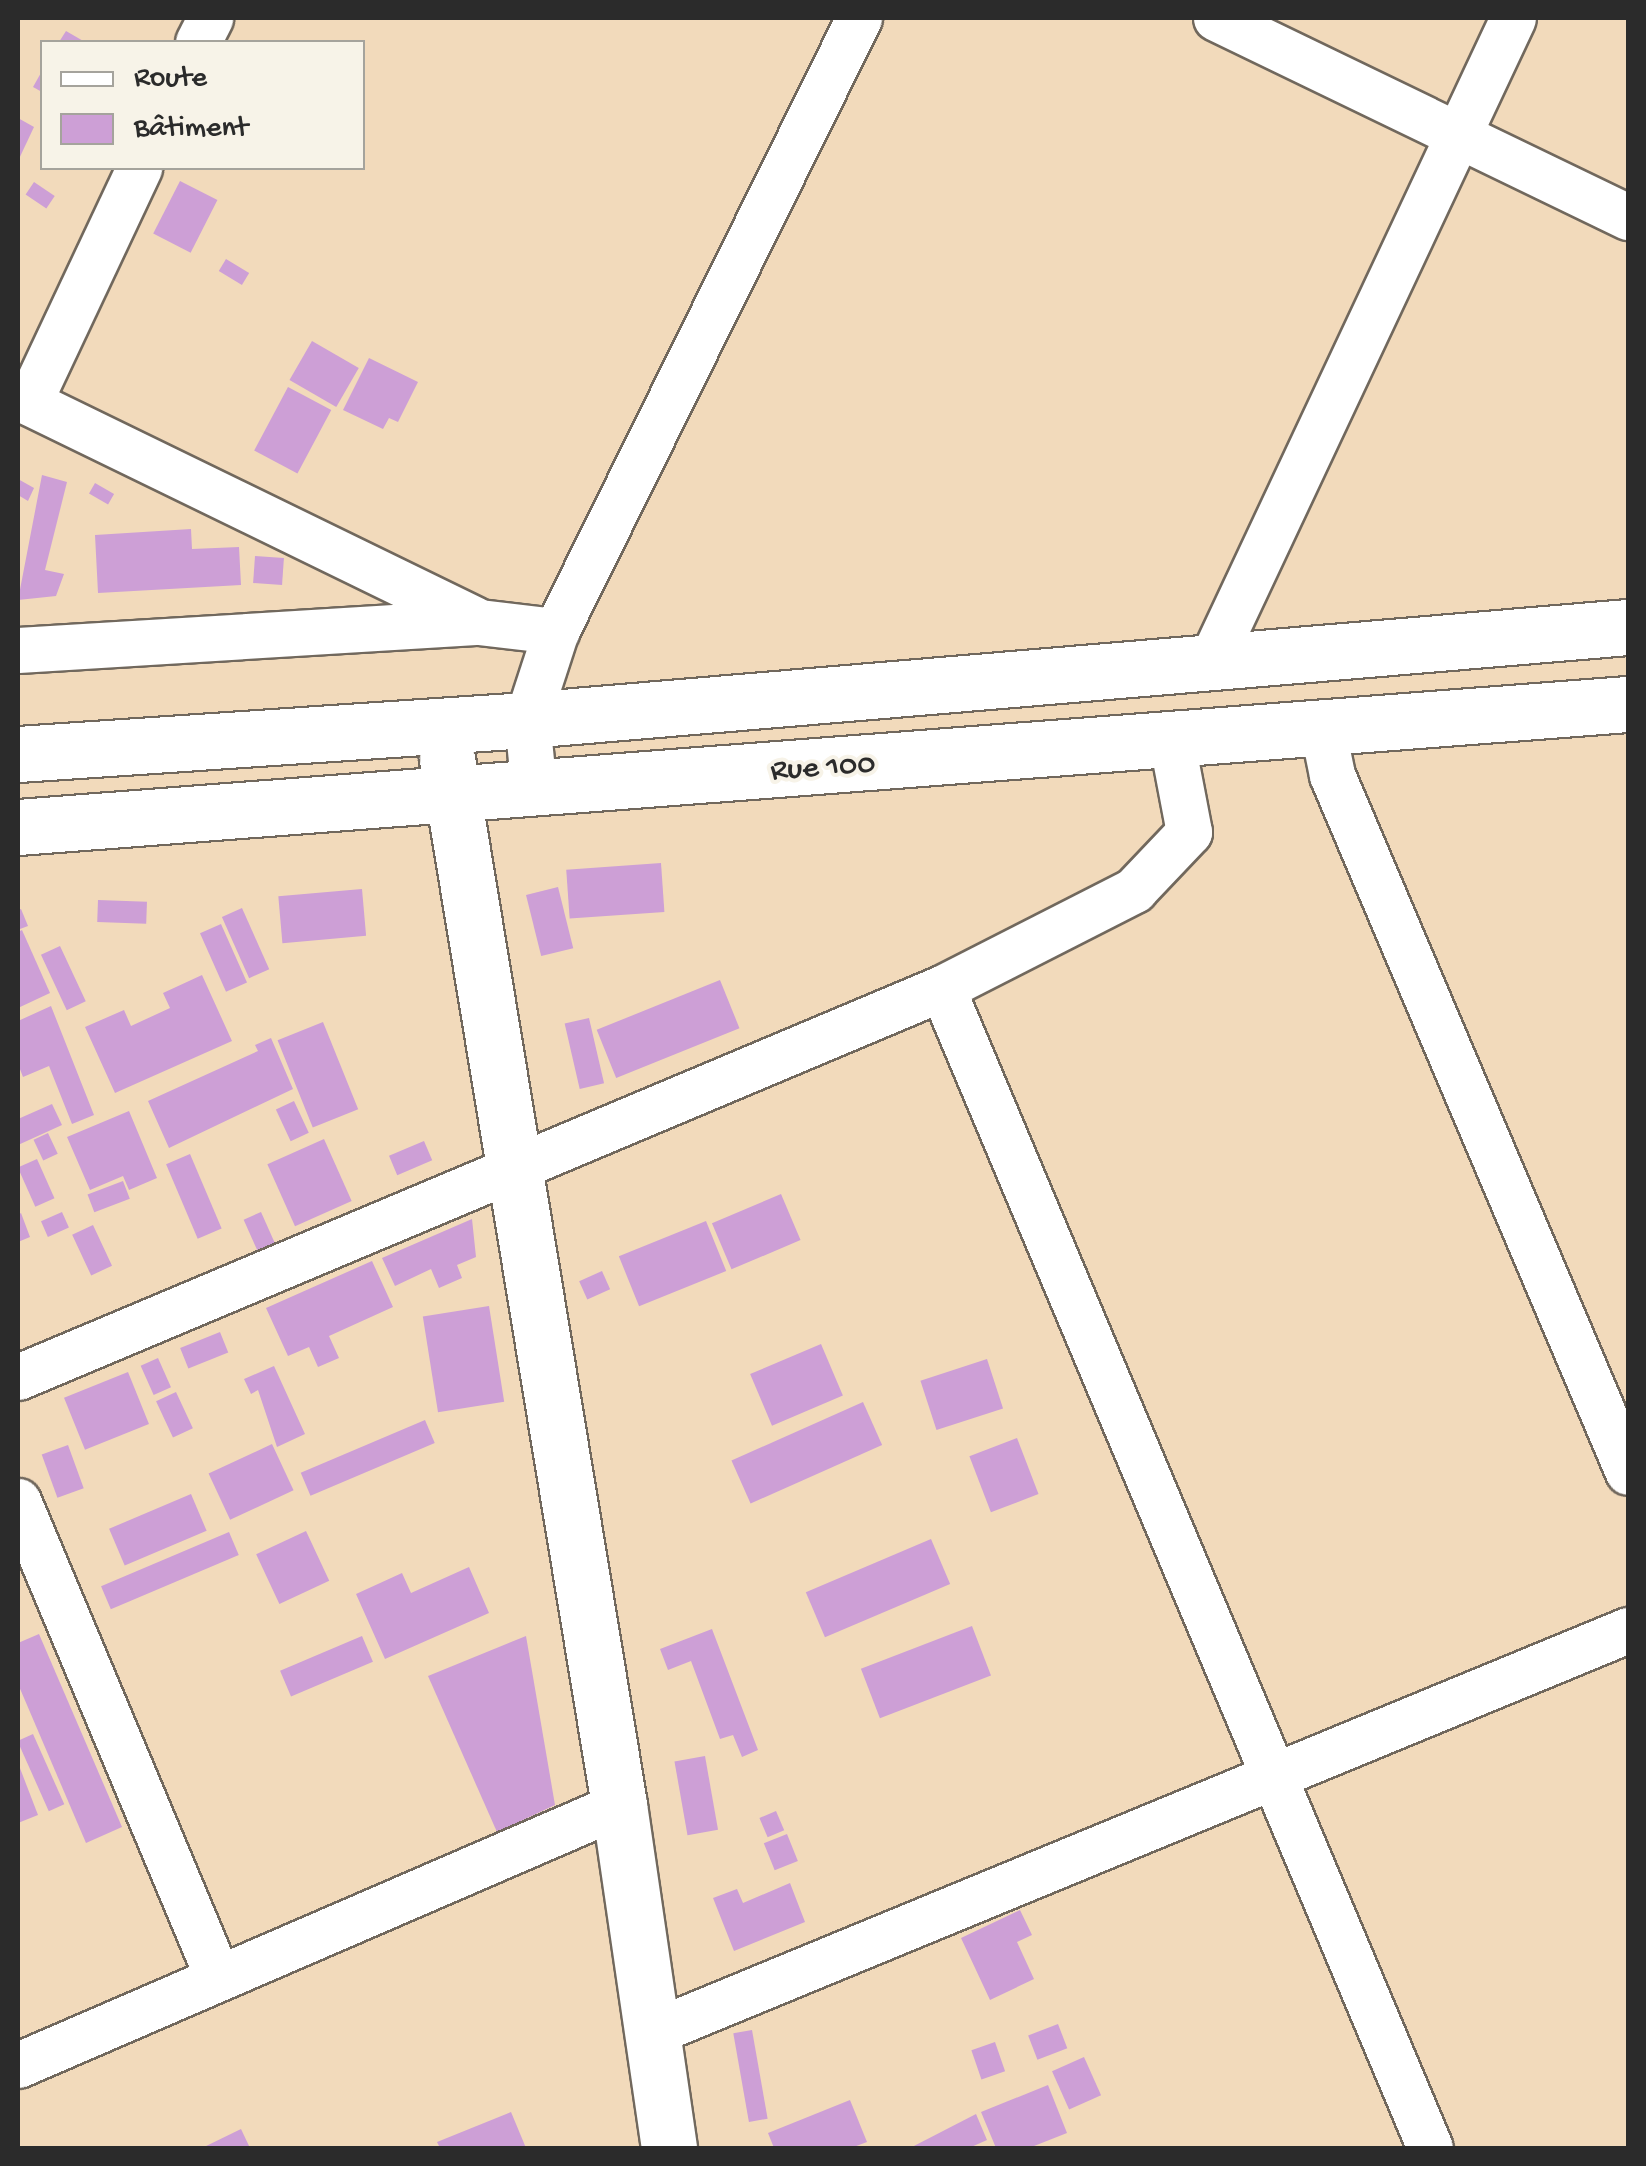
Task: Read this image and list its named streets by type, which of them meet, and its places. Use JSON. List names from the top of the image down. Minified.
{"streets":{"street":["Rue 100"]},"legend":["Route","Bâtiment"]}
